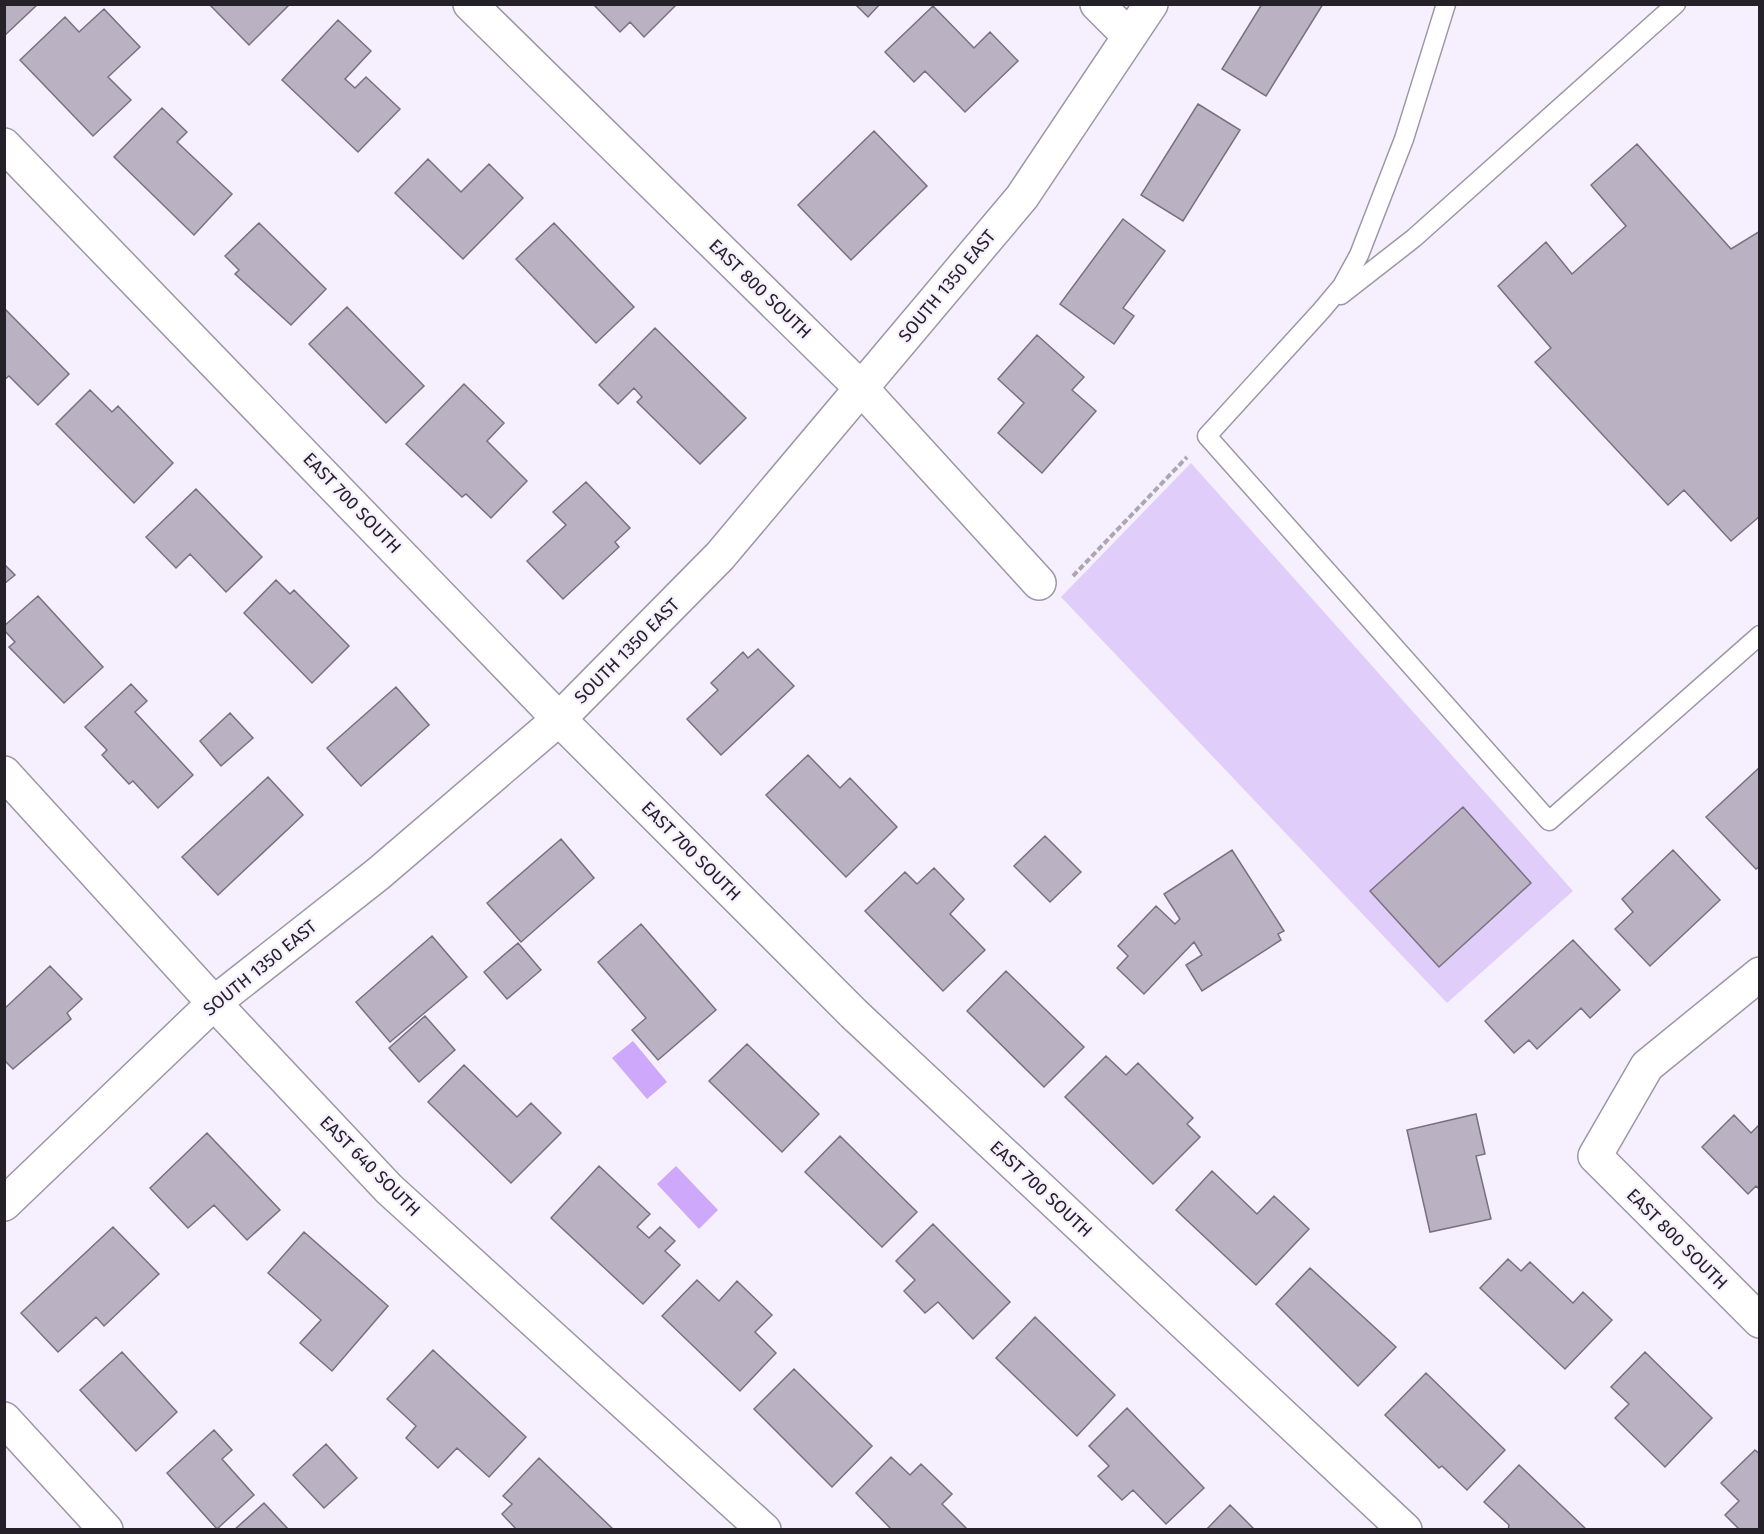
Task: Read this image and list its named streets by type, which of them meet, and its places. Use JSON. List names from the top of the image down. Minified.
{"streets":{"street":["SOUTH 1350 EAST","EAST 800 SOUTH","EAST 700 SOUTH","EAST 640 SOUTH"]},"crossings":[["SOUTH 1350 EAST","EAST 800 SOUTH"],["SOUTH 1350 EAST","EAST 700 SOUTH"],["SOUTH 1350 EAST","EAST 640 SOUTH"]]}
